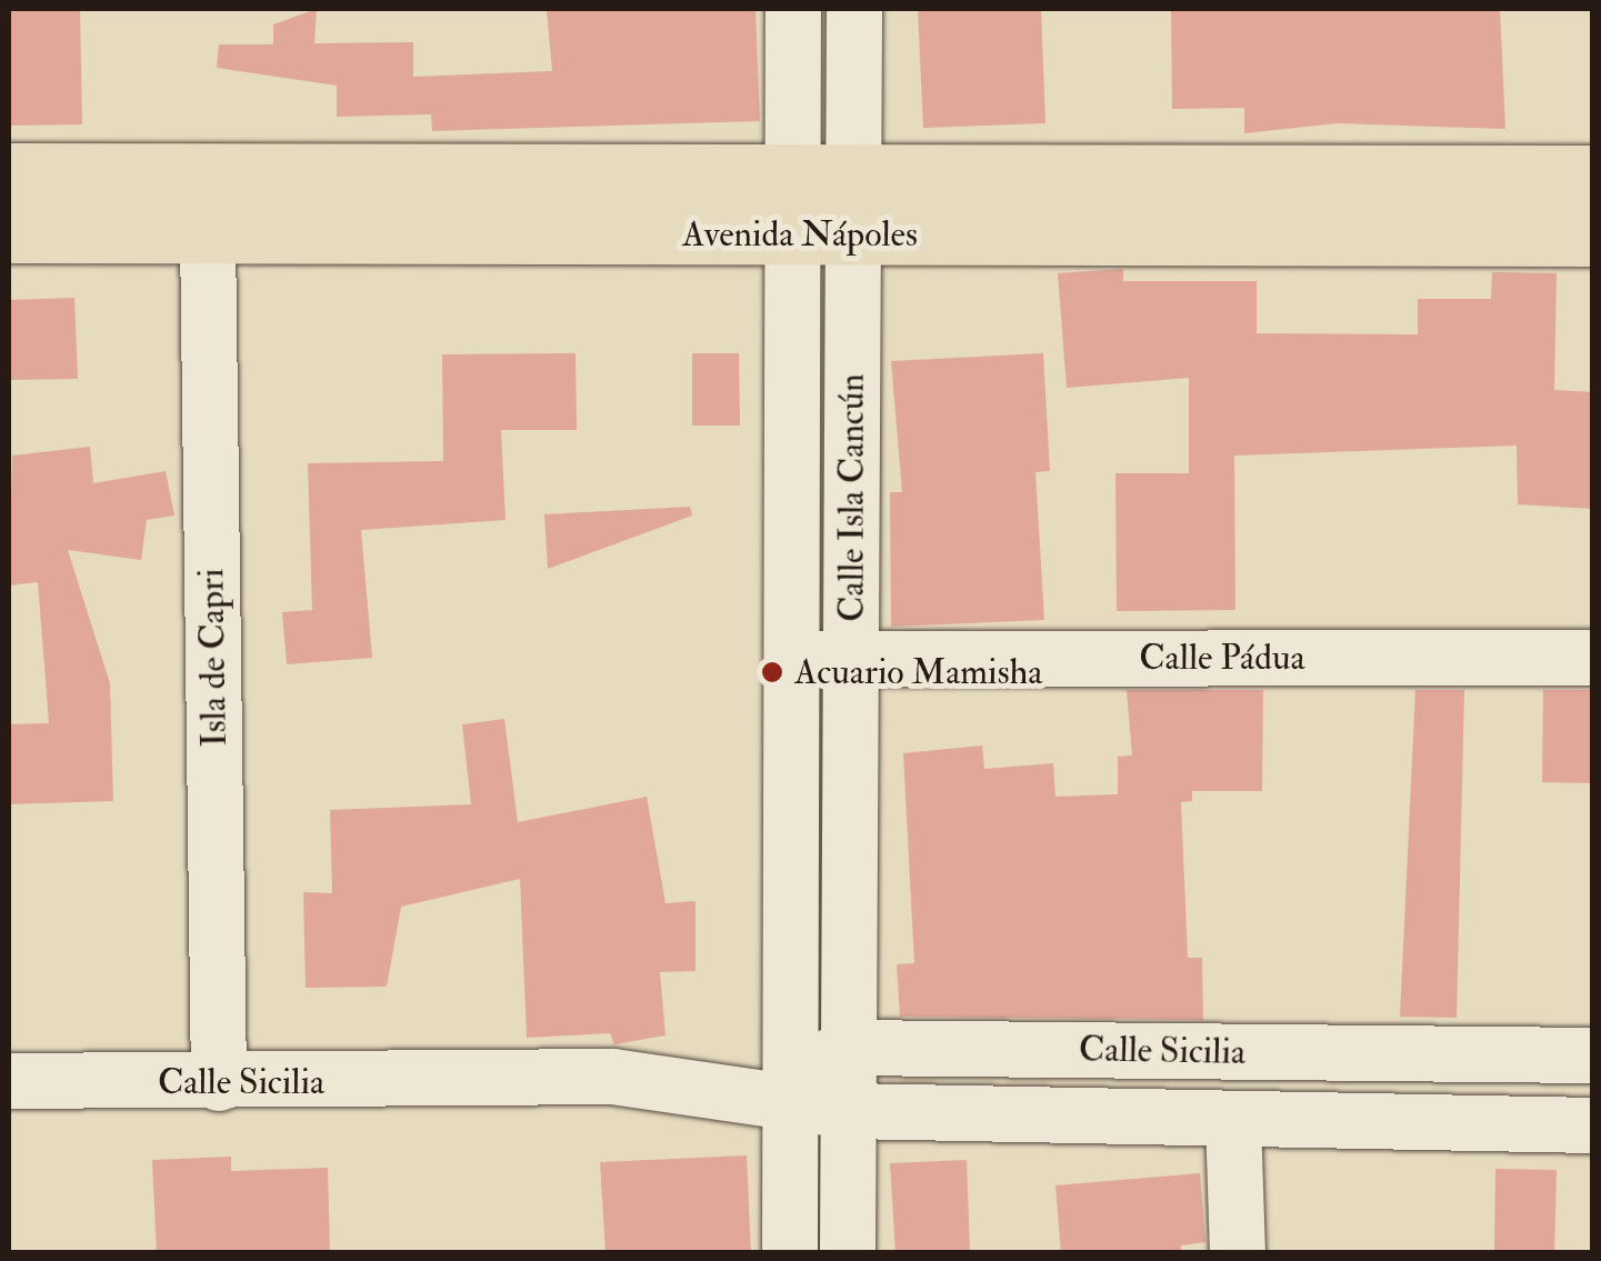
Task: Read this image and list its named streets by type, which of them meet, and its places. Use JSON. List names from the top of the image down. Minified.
{"streets":{"main road":["Avenida Nápoles"],"street":["Calle Isla Cancún","Isla de Capri","Calle Pádua","Calle Sicilia"]},"crossings":[["Avenida Nápoles","Calle Isla Cancún"],["Avenida Nápoles","Isla de Capri"],["Calle Isla Cancún","Calle Pádua"],["Calle Isla Cancún","Calle Sicilia"],["Isla de Capri","Calle Sicilia"]],"places":["Acuario Mamisha"]}
